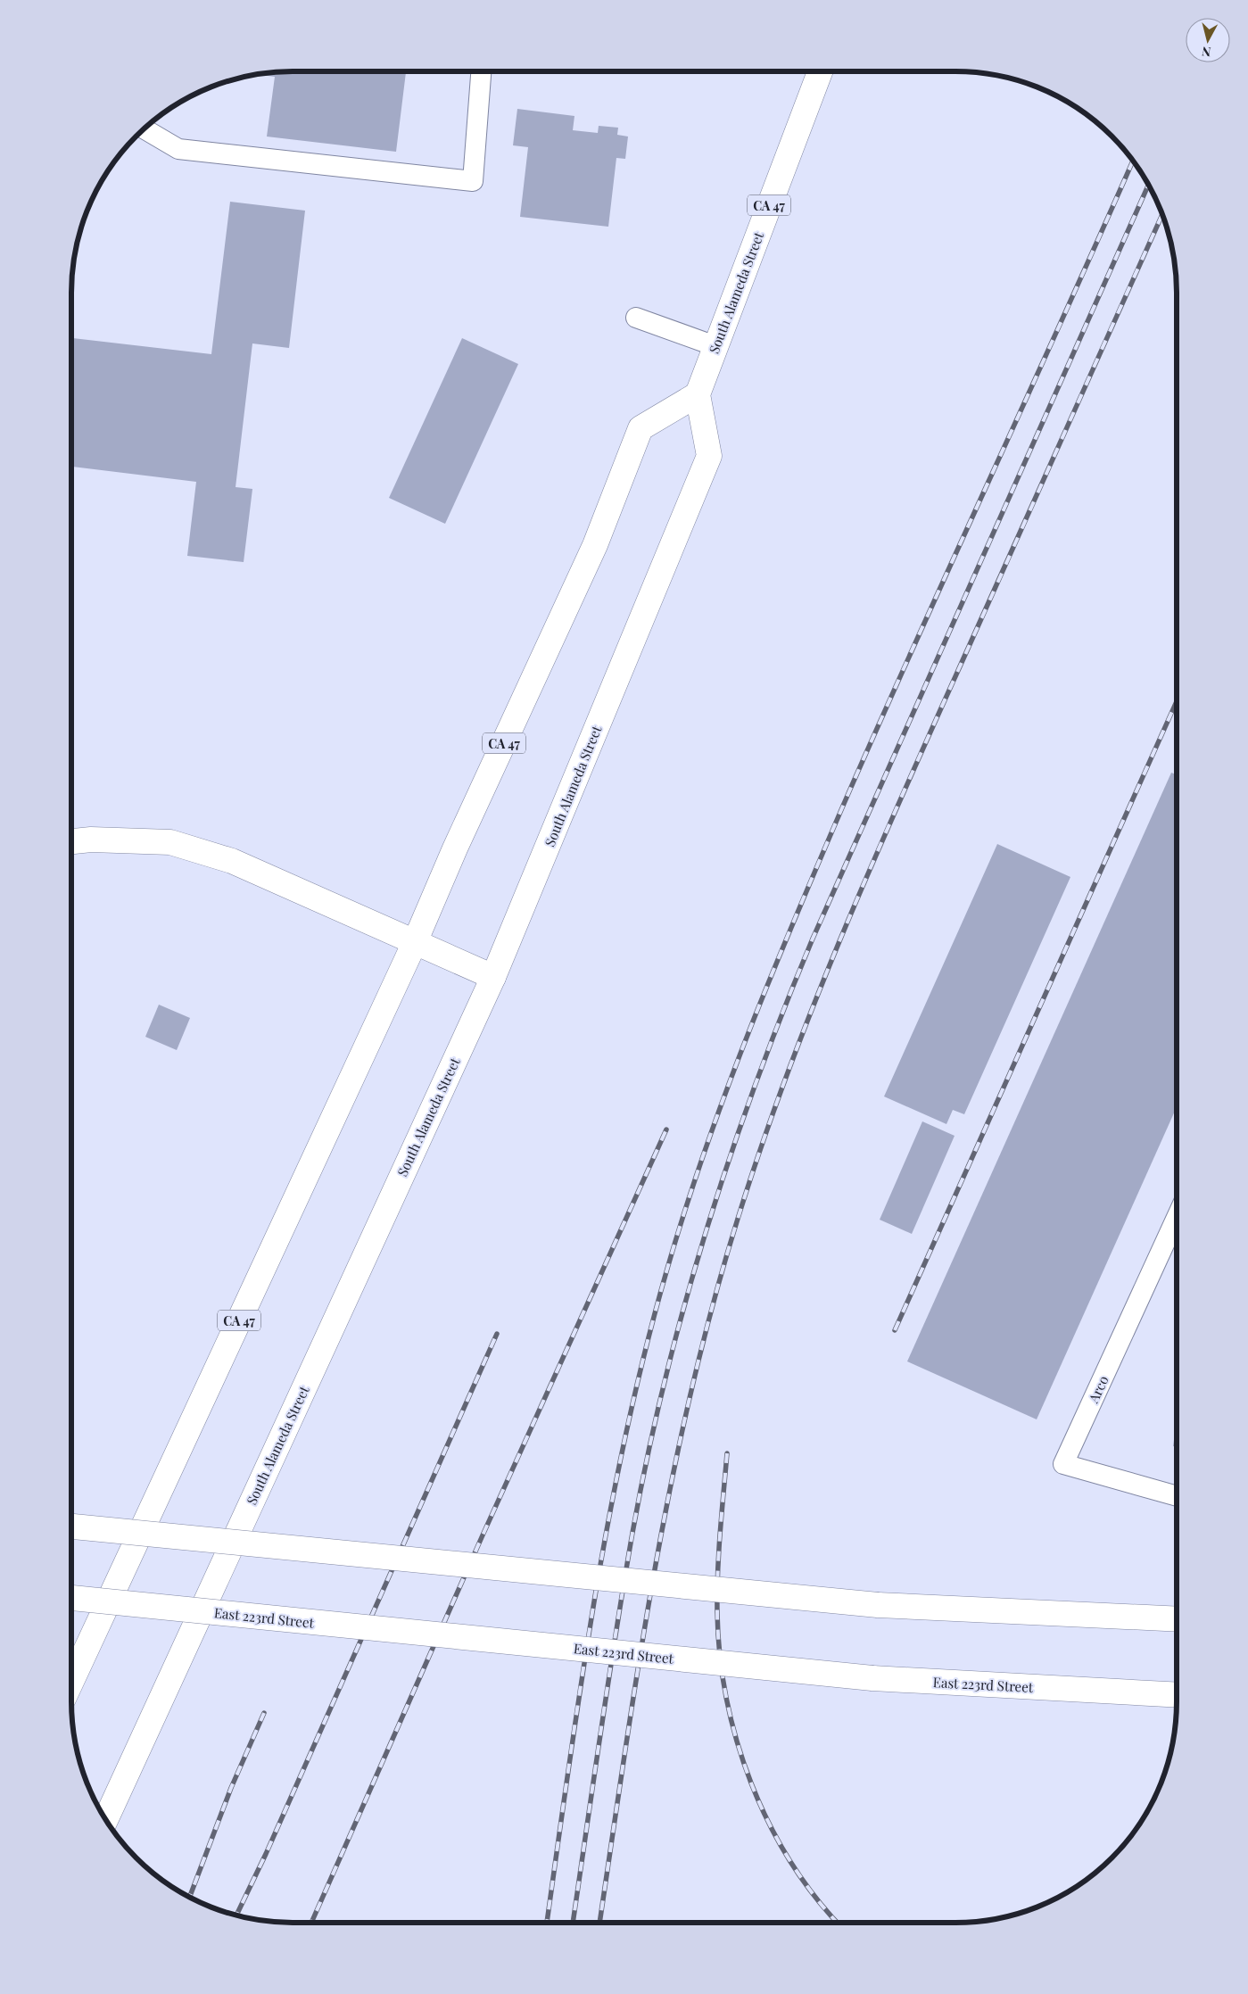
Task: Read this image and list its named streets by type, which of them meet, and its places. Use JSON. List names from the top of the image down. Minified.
{"streets":{"main road":["CA 47","South Alameda Street","East 223rd Street"],"lane":["Arco"]},"crossings":[["CA 47","South Alameda Street"]],"north":"bottom"}
